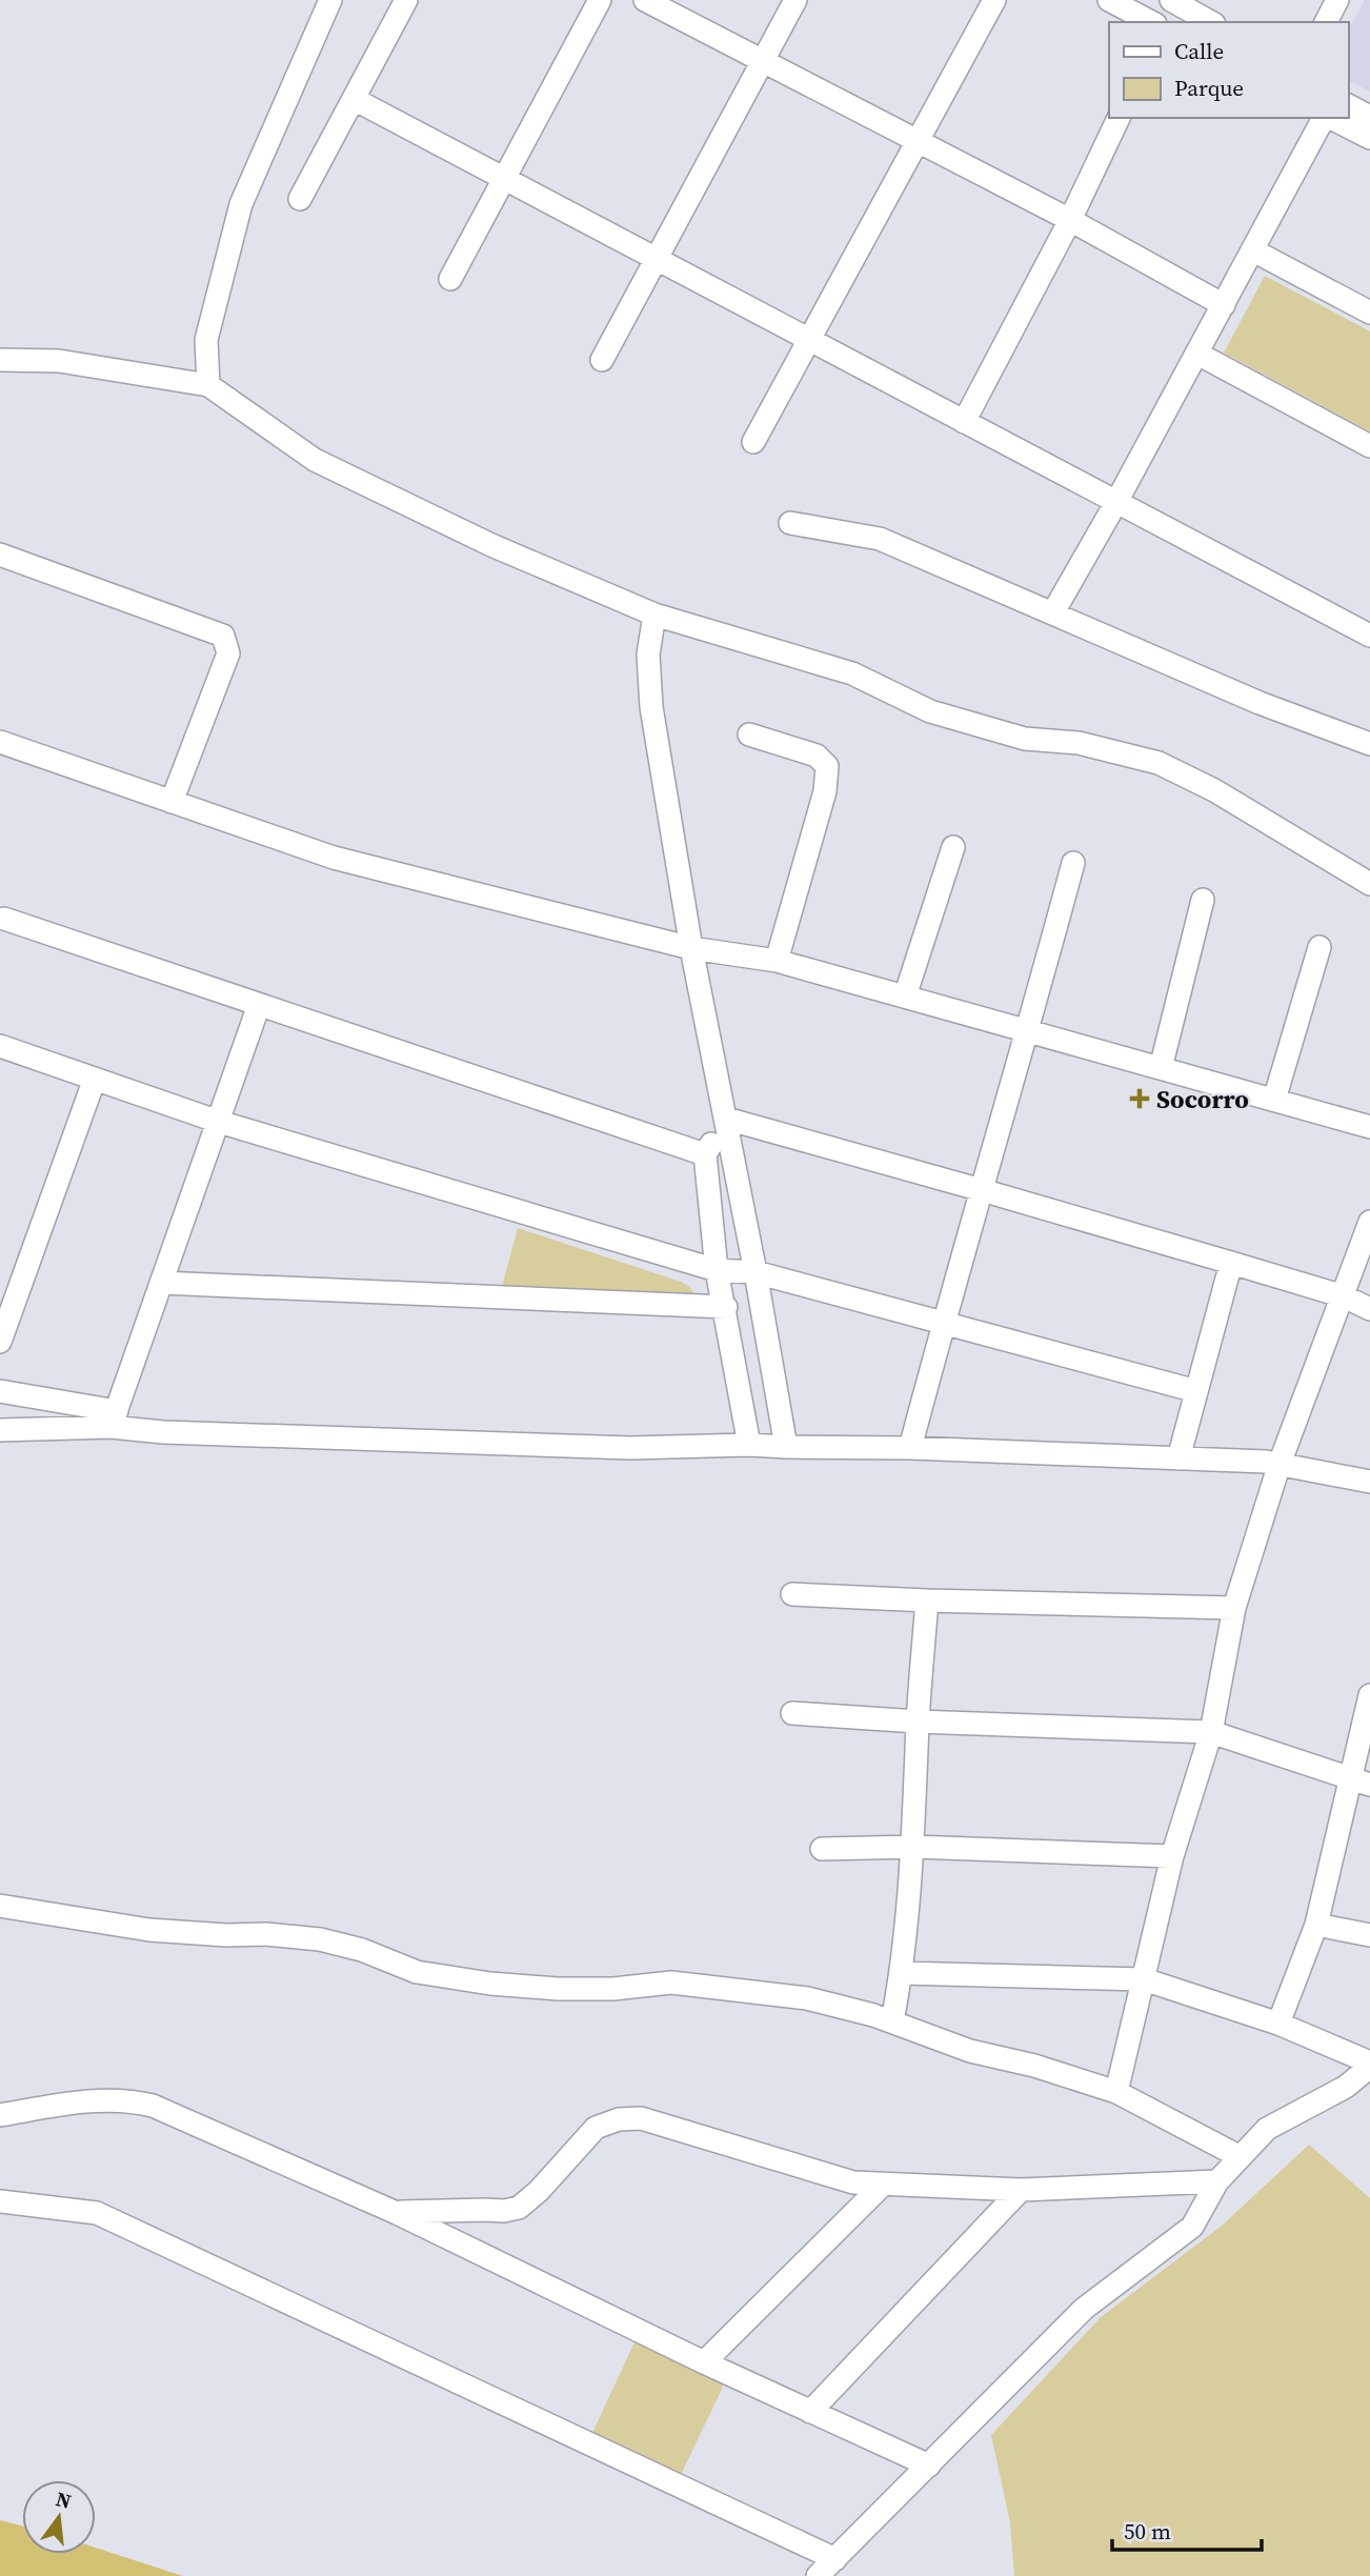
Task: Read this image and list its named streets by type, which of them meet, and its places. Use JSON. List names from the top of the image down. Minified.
{"places":{"health":["Socorro"]},"legend":["Calle","Parque"],"scale_bar":"50 m","north":"top"}
